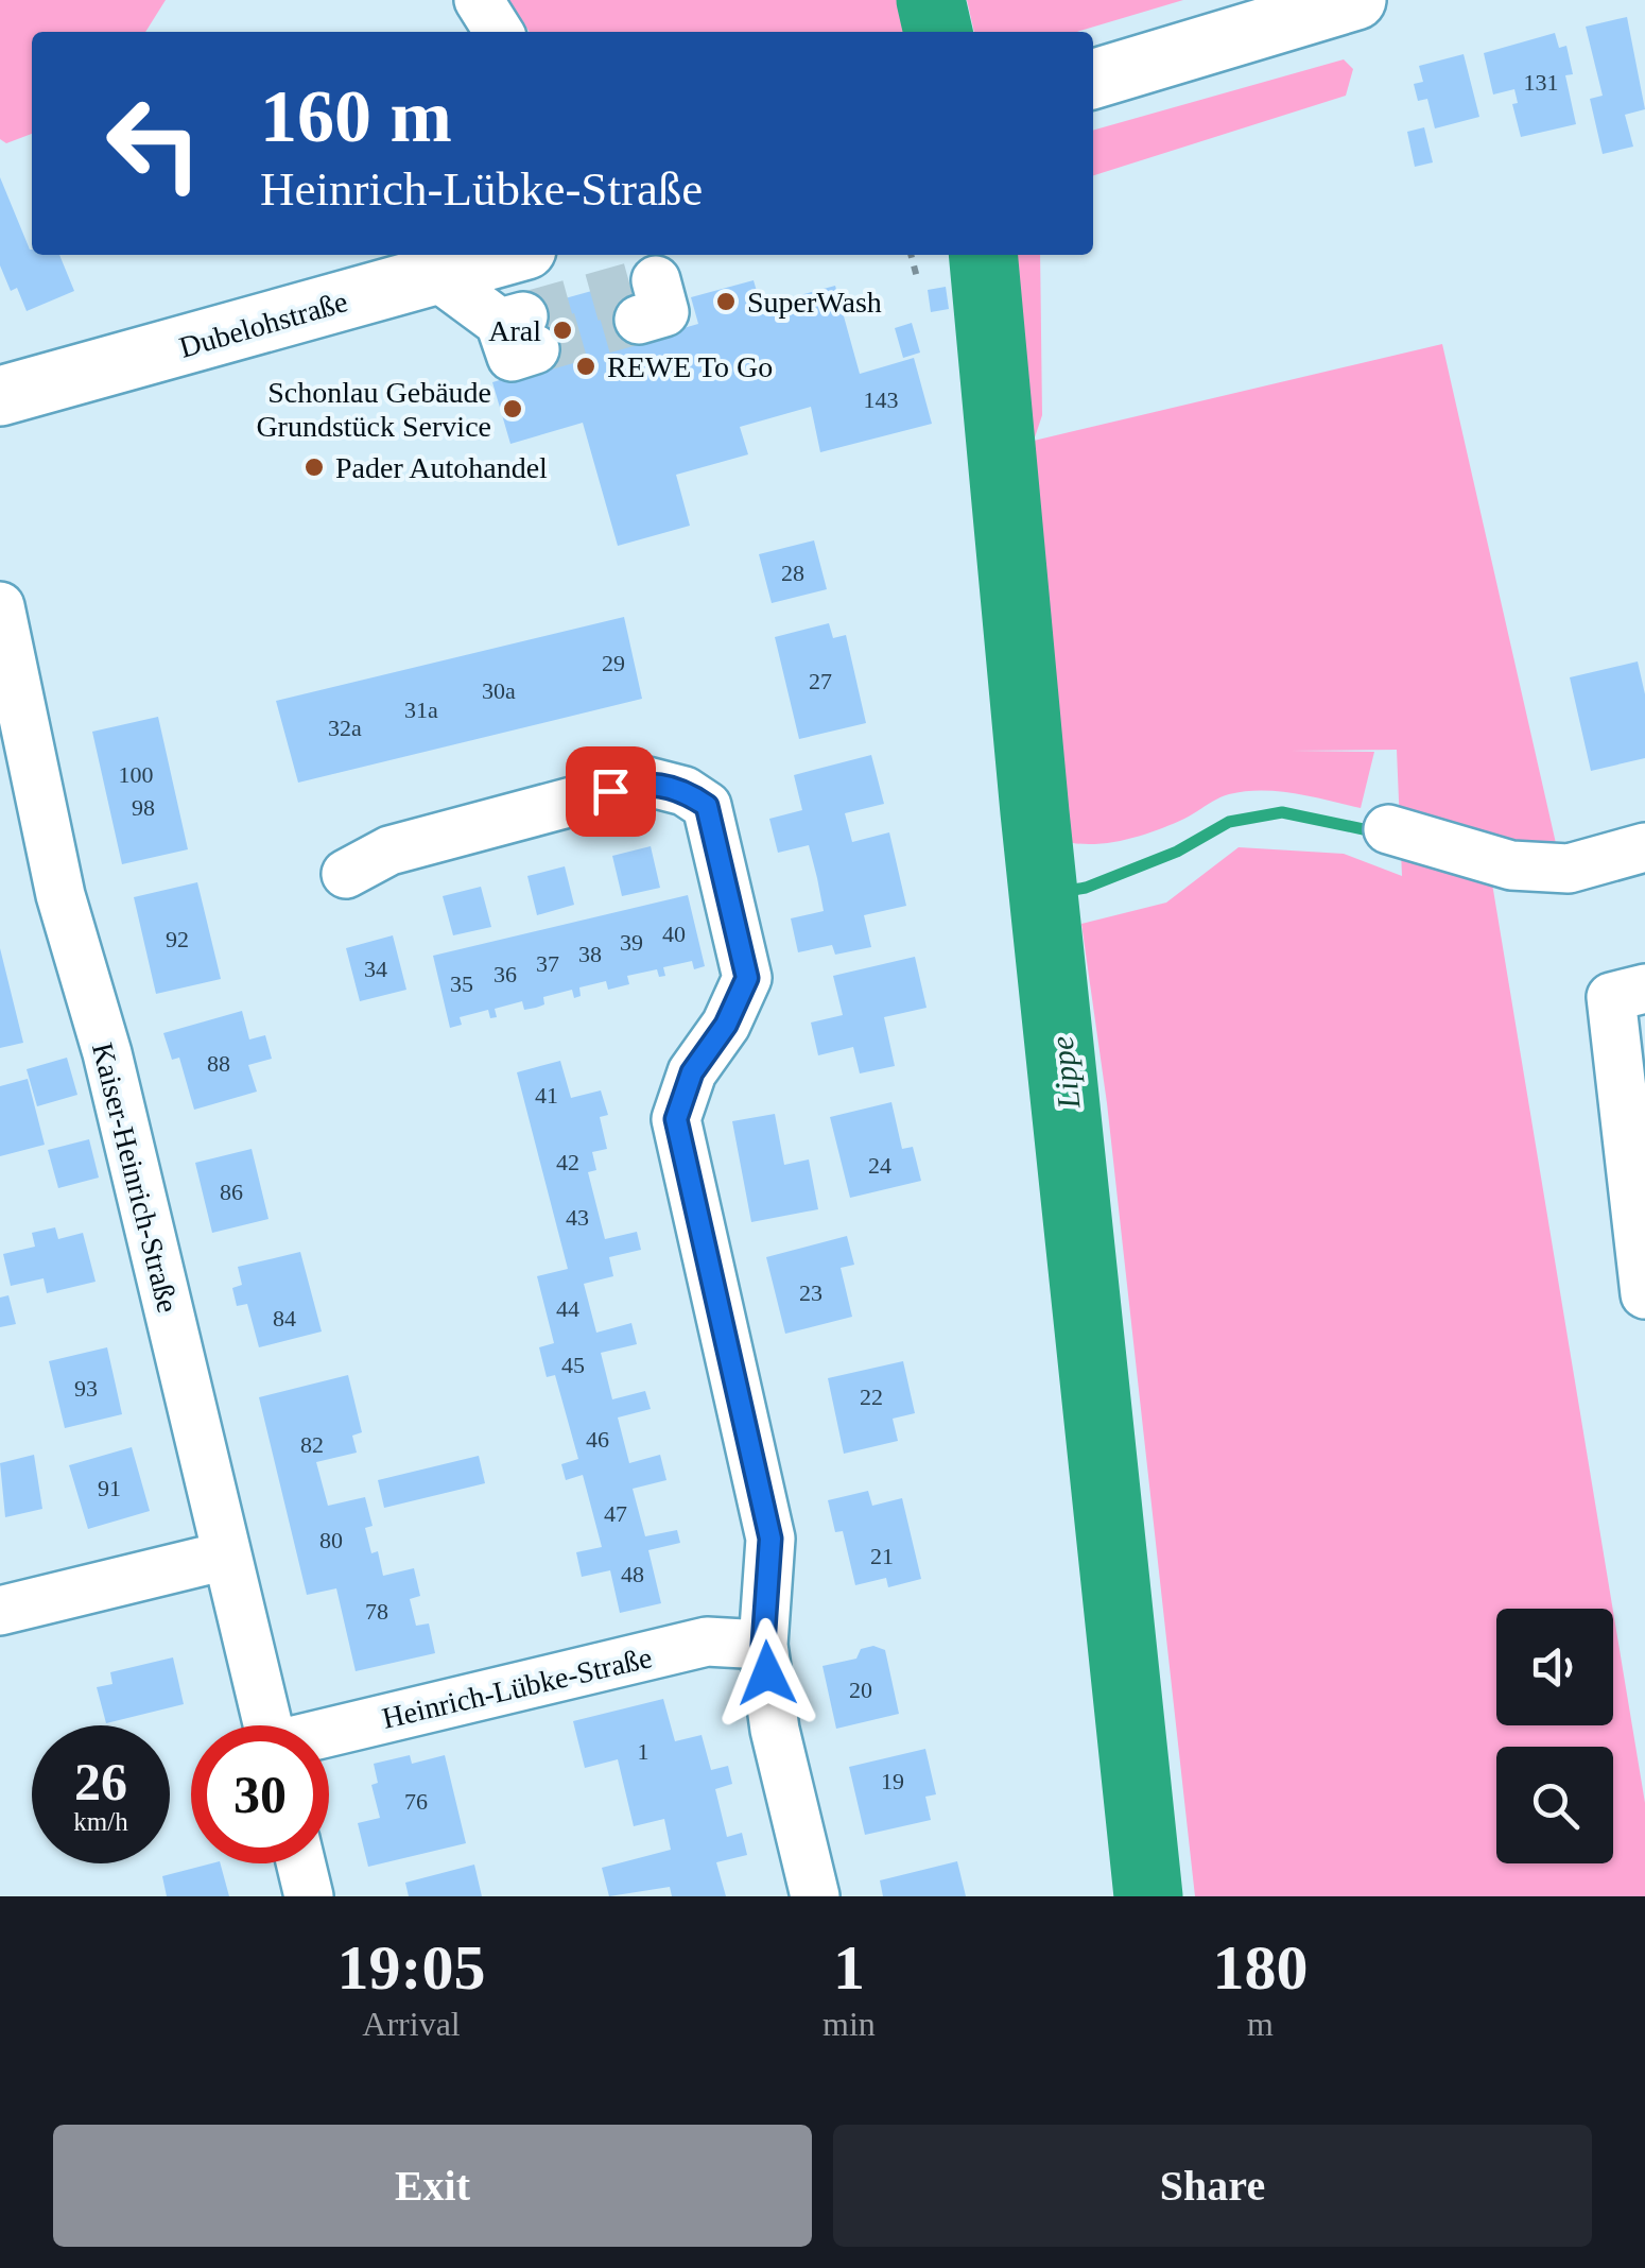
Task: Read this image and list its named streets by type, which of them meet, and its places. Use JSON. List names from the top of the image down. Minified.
{"streets":{"main road":["Dubelohstraße"],"street":["Kaiser-Heinrich-Straße","Heinrich-Lübke-Straße"]},"water":["Lippe"],"places":["SuperWash","Aral","REWE To Go","Schonlau Gebäude Grundstück Service","Pader Autohandel"],"house_numbers":["131","143","28","29","27","30a","31a","32a","100","98","40","92","39","38","37","34","36","35","88","41","42","24","86","43","23","44","84","45","93","22","46","82","91","47","80","21","48","78","20","1","19","76"],"page":{"turn":["160 m","Heinrich-Lübke-Straße"],"speed":"26 km/h","limit":"30","eta":["19:05","Arrival","1","min","180","m"],"buttons":["Exit","Share"]}}
